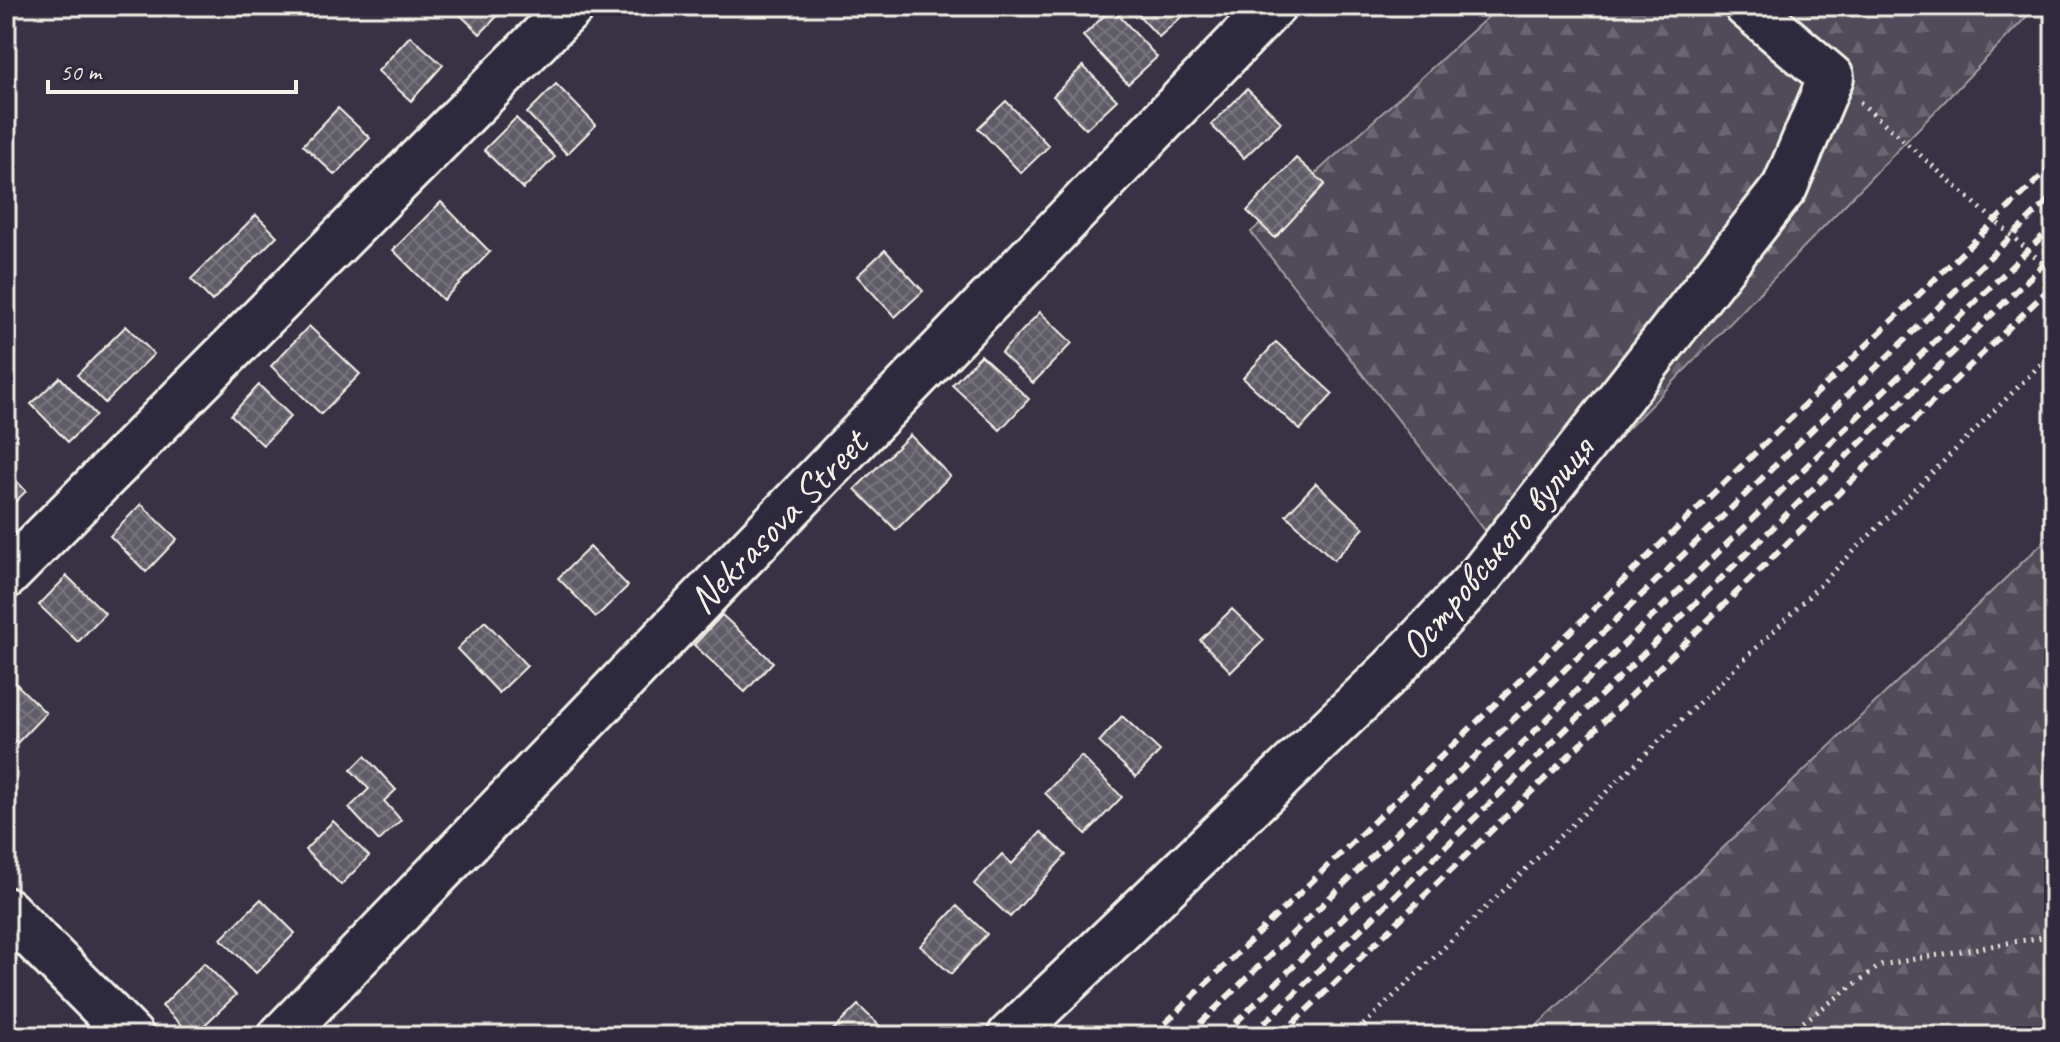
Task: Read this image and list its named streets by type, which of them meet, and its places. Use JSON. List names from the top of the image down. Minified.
{"streets":{"street":["Nekrasova Street","Островського вулиця"]},"scale_bar":"50 m"}
